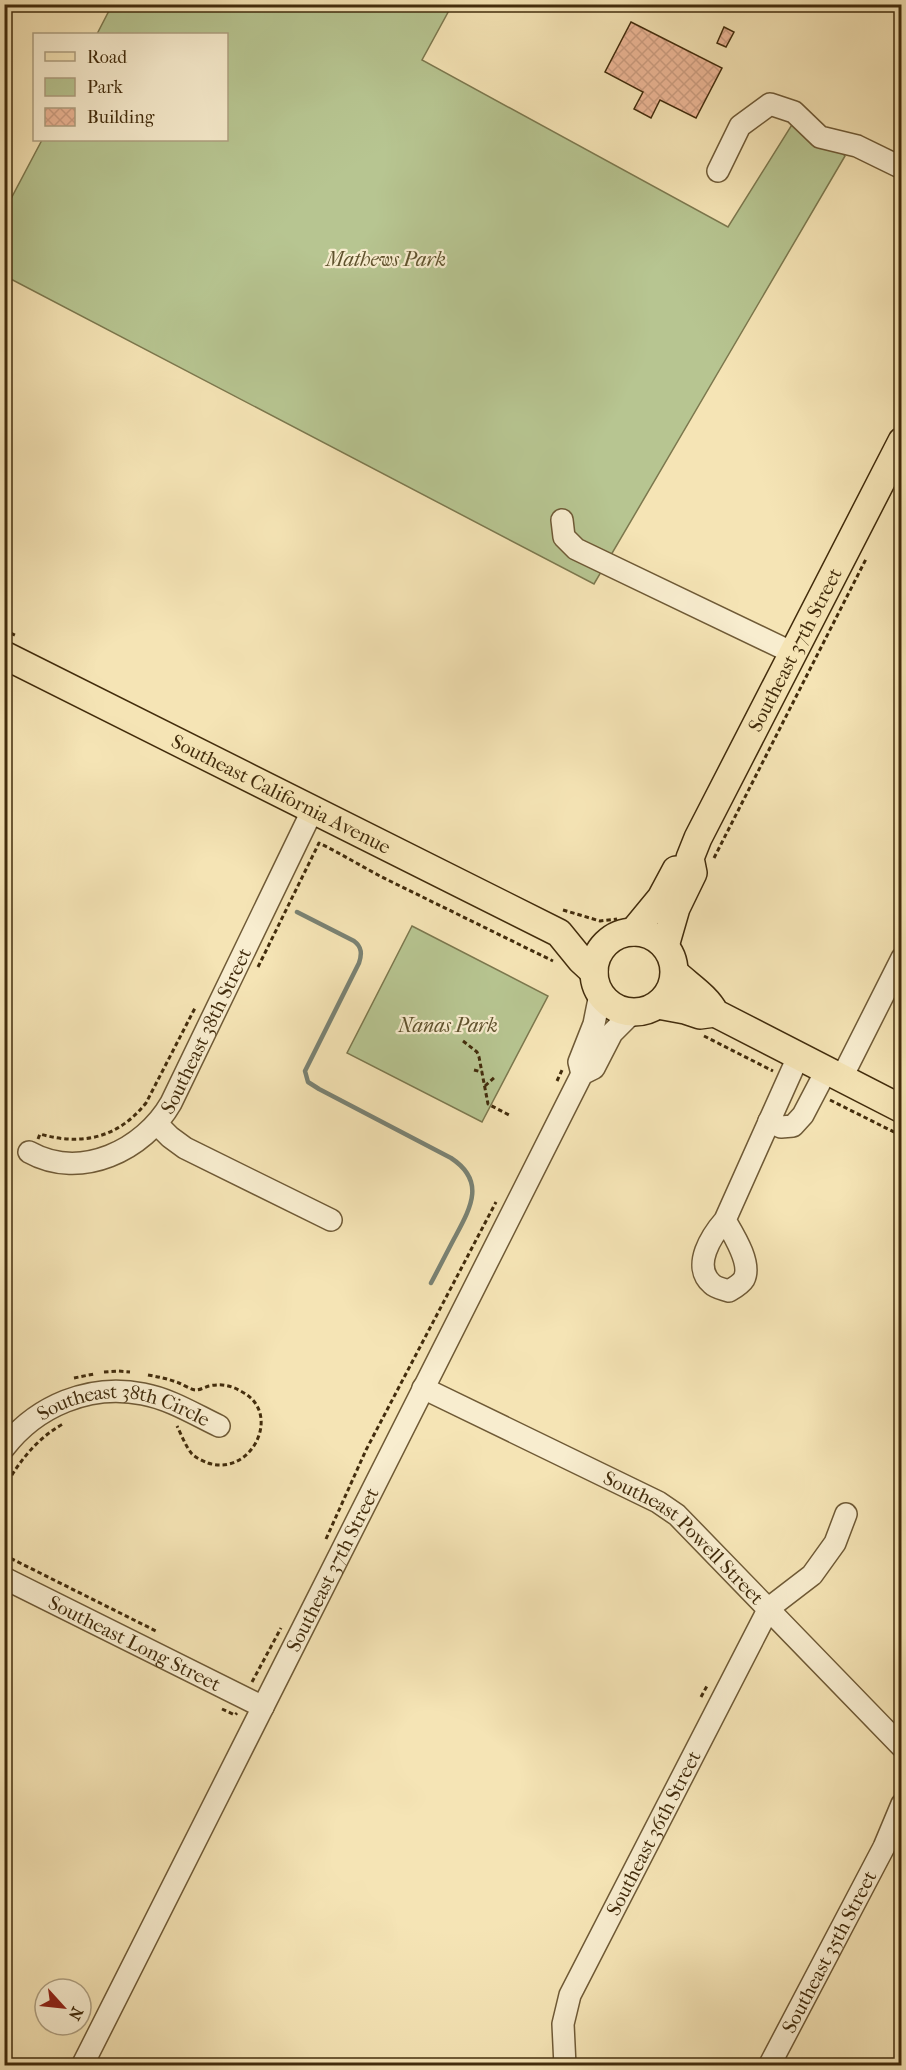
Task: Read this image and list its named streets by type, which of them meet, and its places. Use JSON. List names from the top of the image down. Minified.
{"streets":{"main road":["Southeast 37th Street","Southeast California Avenue"],"street":["Southeast 38th Street","Southeast 38th Circle","Southeast Powell Street","Southeast Long Street","Southeast 36th Street","Southeast 35th Street"]},"crossings":[["Southeast 37th Street","Southeast California Avenue"],["Southeast 37th Street","Southeast Powell Street"],["Southeast 37th Street","Southeast Long Street"],["Southeast California Avenue","Southeast 38th Street"],["Southeast Powell Street","Southeast 36th Street"]],"parks":["Mathews Park","Nanas Park"],"legend":["Road","Park","Building"],"north":"bottom right"}
